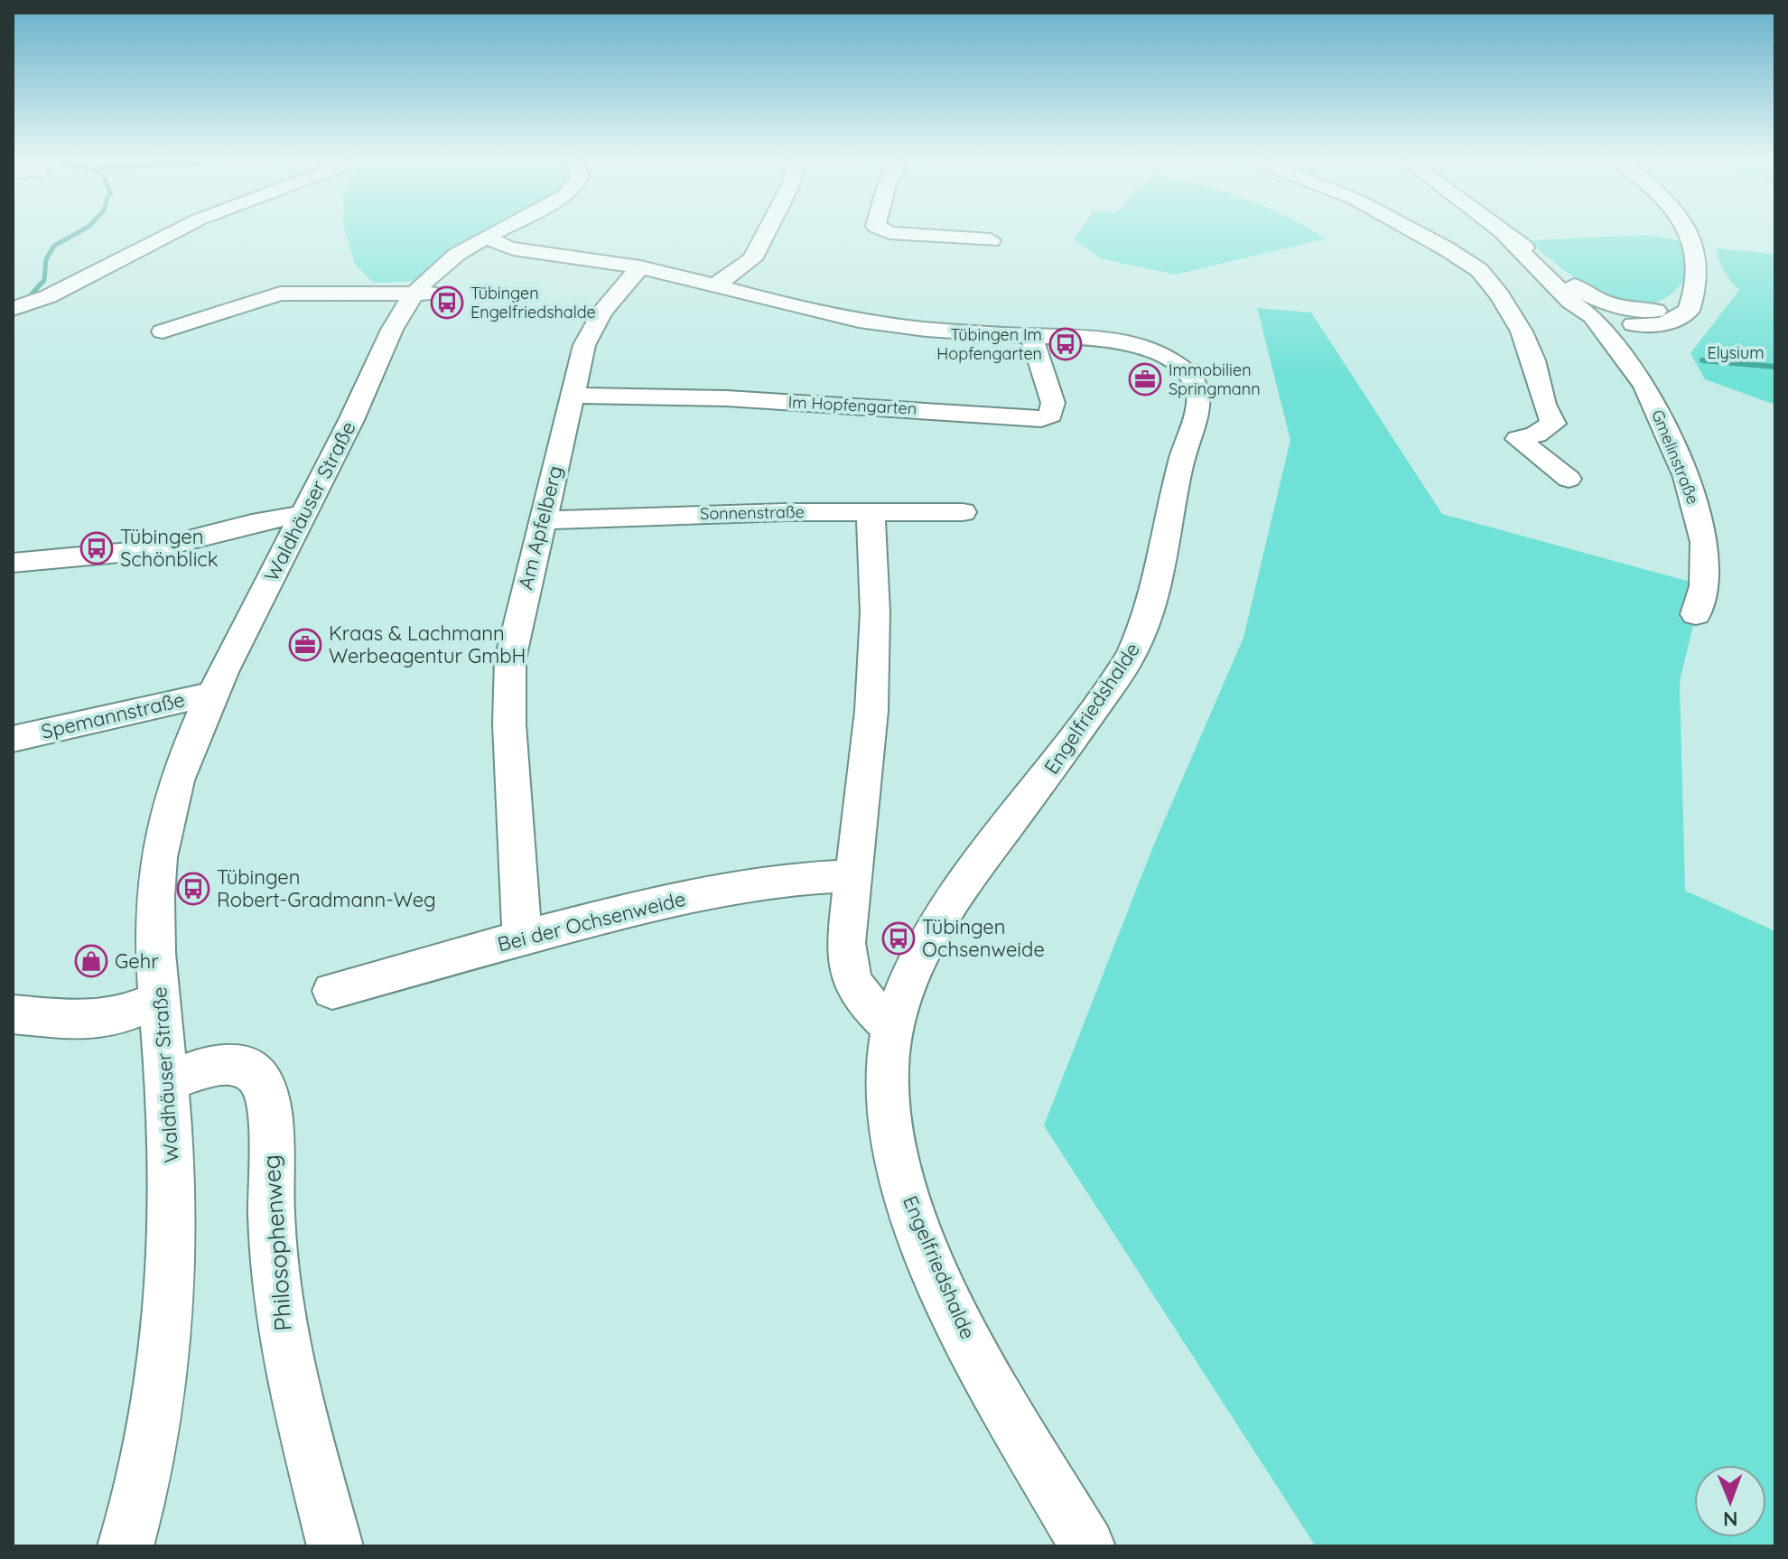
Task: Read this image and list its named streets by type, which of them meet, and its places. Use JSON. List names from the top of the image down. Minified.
{"streets":{"street":["Im Hopfengarten","Gmelinstraße","Waldhäuser Straße","Sonnenstraße","Am Apfelberg","Engelfriedshalde","Spemannstraße","Bei der Ochsenweide","Philosophenweg"]},"crossings":[["Im Hopfengarten","Am Apfelberg"],["Im Hopfengarten","Engelfriedshalde"],["Waldhäuser Straße","Engelfriedshalde"],["Waldhäuser Straße","Spemannstraße"],["Waldhäuser Straße","Philosophenweg"],["Sonnenstraße","Am Apfelberg"],["Am Apfelberg","Engelfriedshalde"],["Am Apfelberg","Bei der Ochsenweide"]],"parks":["Elysium"],"places":{"bus stop":["Tübingen Engelfriedshalde","Tübingen Im Hopfengarten","Tübingen Schönblick","Tübingen Robert-Gradmann-Weg","Tübingen Ochsenweide"],"office":["Immobilien Springmann","Kraas & Lachmann Werbeagentur GmbH"],"shop":["Gehr"]},"north":"bottom"}
